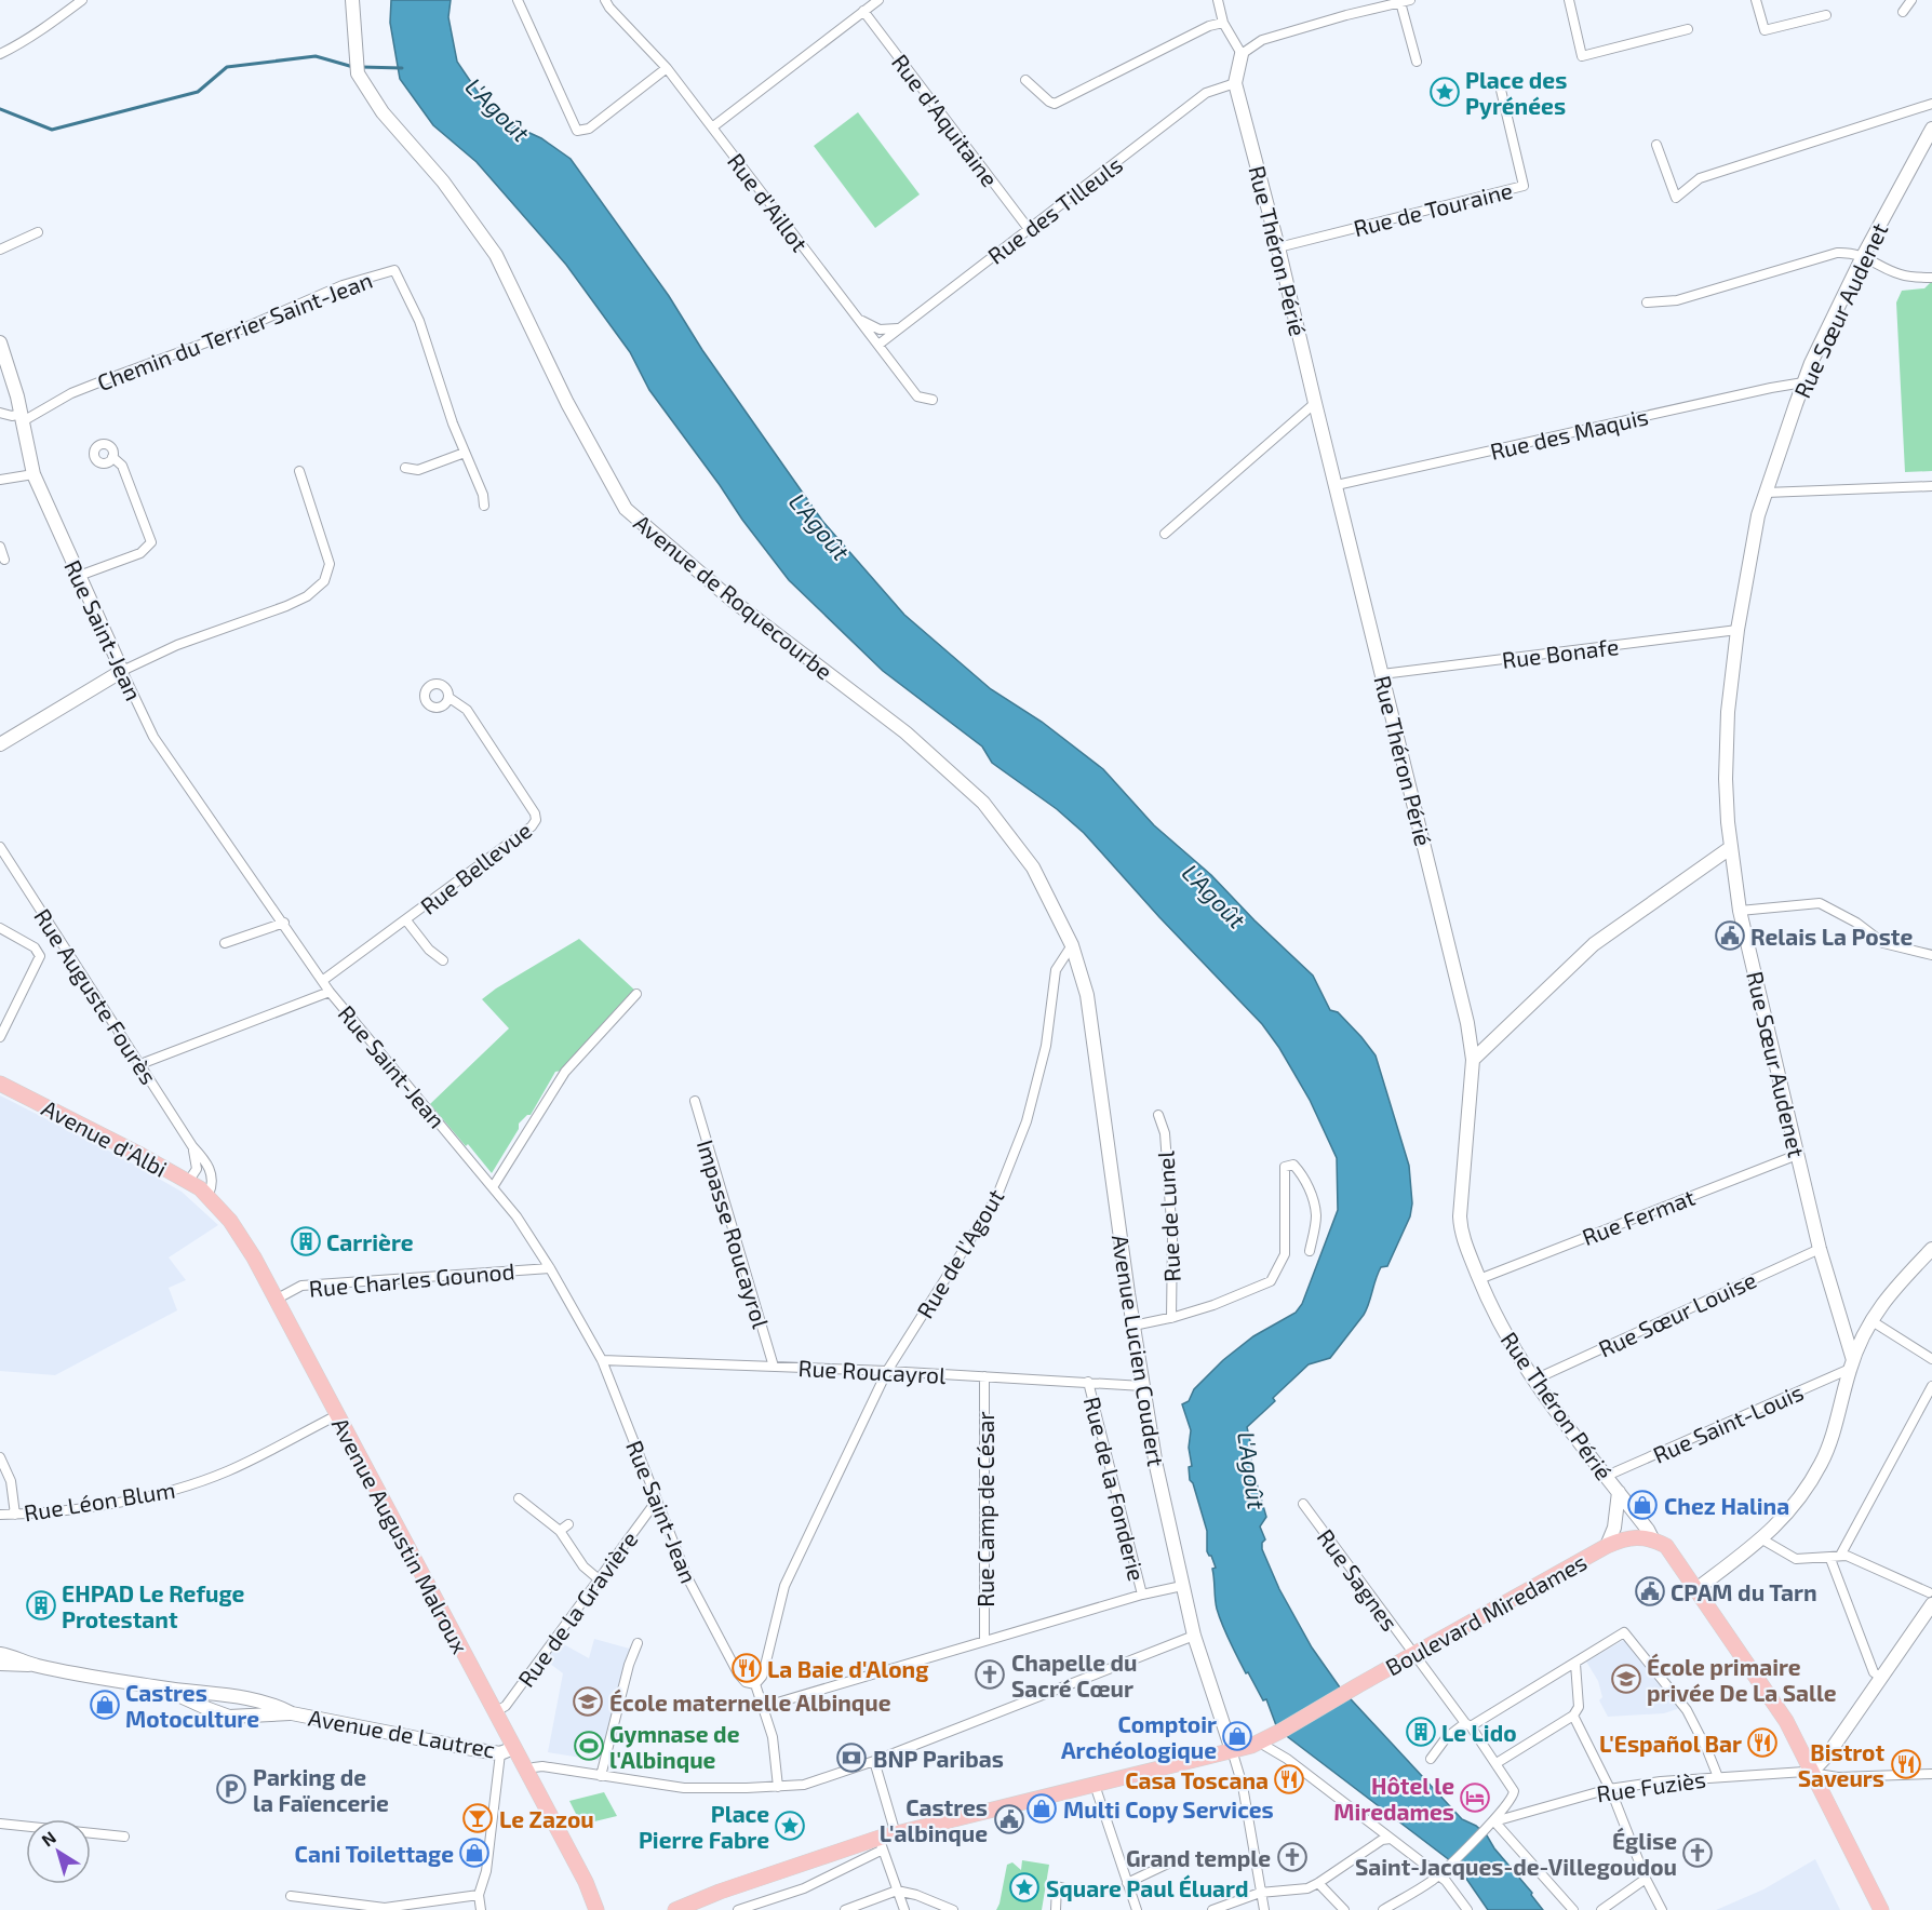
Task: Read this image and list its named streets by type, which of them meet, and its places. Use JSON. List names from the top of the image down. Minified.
{"streets":{"main road":["Avenue d'Albi","Avenue Augustin Malroux","Boulevard Miredames"],"street":["Rue d'Aquitaine","Rue d'Aillot","Rue de Touraine","Rue des Tilleuls","Rue Théron Périé","Rue Sœur Audenet","Chemin du Terrier Saint-Jean","Rue des Maquis","Avenue de Roquecourbe","Rue Saint-Jean","Rue Bonafe","Rue Bellevue","Rue Auguste Fourès","Rue de Lunel","Rue Fermat","Impasse Roucayrol","Rue de l'Agout","Rue Charles Gounod","Rue Sœur Louise","Avenue Lucien Coudert","Rue Roucayrol","Rue Saint-Louis","Rue de la Fonderie","Rue Léon Blum","Rue Camp de César","Rue Sagnes","Rue de la Gravière","Avenue de Lautrec","Rue Fuziès"]},"crossings":[["Rue d'Aquitaine","Rue des Tilleuls"],["Rue d'Aillot","Rue des Tilleuls"],["Rue de Touraine","Rue Théron Périé"],["Rue des Tilleuls","Rue Théron Périé"],["Rue Théron Périé","Rue des Maquis"],["Rue Théron Périé","Rue Bonafe"],["Rue Théron Périé","Rue Fermat"],["Rue Théron Périé","Rue Sœur Louise"],["Rue Théron Périé","Rue Saint-Louis"],["Rue Théron Périé","Boulevard Miredames"],["Rue Sœur Audenet","Rue des Maquis"],["Rue Sœur Audenet","Rue Bonafe"],["Rue Sœur Audenet","Rue Fermat"],["Rue Sœur Audenet","Rue Sœur Louise"],["Rue Sœur Audenet","Rue Saint-Louis"],["Chemin du Terrier Saint-Jean","Rue Saint-Jean"],["Avenue de Roquecourbe","Rue de l'Agout"],["Avenue de Roquecourbe","Avenue Lucien Coudert"],["Rue Saint-Jean","Rue Bellevue"],["Rue Saint-Jean","Rue de l'Agout"],["Rue Saint-Jean","Rue Charles Gounod"],["Rue Saint-Jean","Rue Roucayrol"],["Rue Saint-Jean","Rue de la Gravière"],["Rue Auguste Fourès","Avenue d'Albi"],["Rue Auguste Fourès","Avenue Augustin Malroux"],["Avenue d'Albi","Avenue Augustin Malroux"],["Impasse Roucayrol","Rue Roucayrol"],["Rue de l'Agout","Avenue Lucien Coudert"],["Rue de l'Agout","Rue Roucayrol"],["Rue Charles Gounod","Avenue Augustin Malroux"],["Avenue Lucien Coudert","Rue Roucayrol"],["Avenue Lucien Coudert","Boulevard Miredames"],["Rue Roucayrol","Rue de la Fonderie"],["Rue Roucayrol","Rue Camp de César"],["Rue Léon Blum","Avenue Augustin Malroux"],["Avenue Augustin Malroux","Rue de la Gravière"],["Avenue Augustin Malroux","Avenue de Lautrec"],["Rue Sagnes","Boulevard Miredames"],["Rue Sagnes","Rue Fuziès"]],"water":["L'Agoût"],"places":{"place":["Place des Pyrénées","Place Pierre Fabre","Square Paul Éluard"],"public building":["Relais La Poste","CPAM du Tarn","Castres L'albinque"],"building":["Carrière","EHPAD Le Refuge Protestant","Le Lido"],"shop":["Chez Halina","Castres Motoculture","Comptoir Archéologique","Multi Copy Services","Cani Toilettage"],"restaurant":["La Baie d'Along","L'Español Bar","Bistrot Saveurs","Casa Toscana"],"church":["Chapelle du Sacré Cœur","Église Saint-Jacques-de-Villegoudou","Grand temple"],"school or university":["École primaire privée De La Salle","École maternelle Albinque"],"sports":["Gymnase de l'Albinque"],"bank":["BNP Paribas"],"parking":["Parking de la Faïencerie"],"hotel":["Hôtel le Miredames"],"bar":["Le Zazou"]},"north":"top left"}
